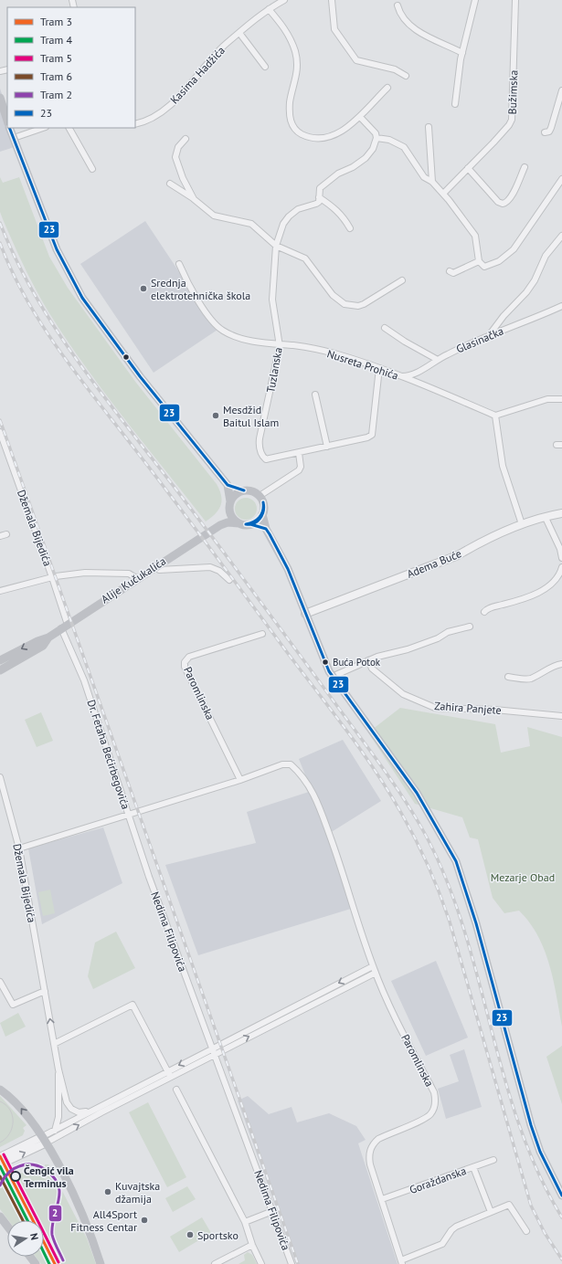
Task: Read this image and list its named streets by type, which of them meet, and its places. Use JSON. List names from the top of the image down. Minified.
{"streets":{"main road":["Alije Kučukalića"],"street":["Kasima Hadžića","Bužimska","Glasinačka","Nusreta Prohića","Tuzlanska","Džemala Bijedića","Adema Buće","Paromlinska","Zahira Panjete","Dr. Fetaha Bećirbegovića","Nedima Filipovića","Goraždanska"]},"crossings":[["Glasinačka","Nusreta Prohića"],["Nusreta Prohića","Tuzlanska"],["Džemala Bijedića","Alije Kučukalića"],["Džemala Bijedića","Dr. Fetaha Bećirbegovića"],["Alije Kučukalića","Dr. Fetaha Bećirbegovića"],["Paromlinska","Dr. Fetaha Bećirbegovića"],["Paromlinska","Nedima Filipovića"],["Paromlinska","Goraždanska"],["Dr. Fetaha Bećirbegovića","Nedima Filipovića"]],"parks":["Mezarje Obad"],"places":["Srednja elektrotehnička škola","Mesdžid Baitul Islam","Buća Potok","Čengić vila Terminus","Kuvajtska džamija","All4Sport Fitness Centar","Sportsko"],"lines":["transit line 23","tram line 5","tram line 3","tram line 2","tram line 4","tram line 6"],"legend":["Tram 3","Tram 4","Tram 5","Tram 6","Tram 2","23"],"north":"right"}
